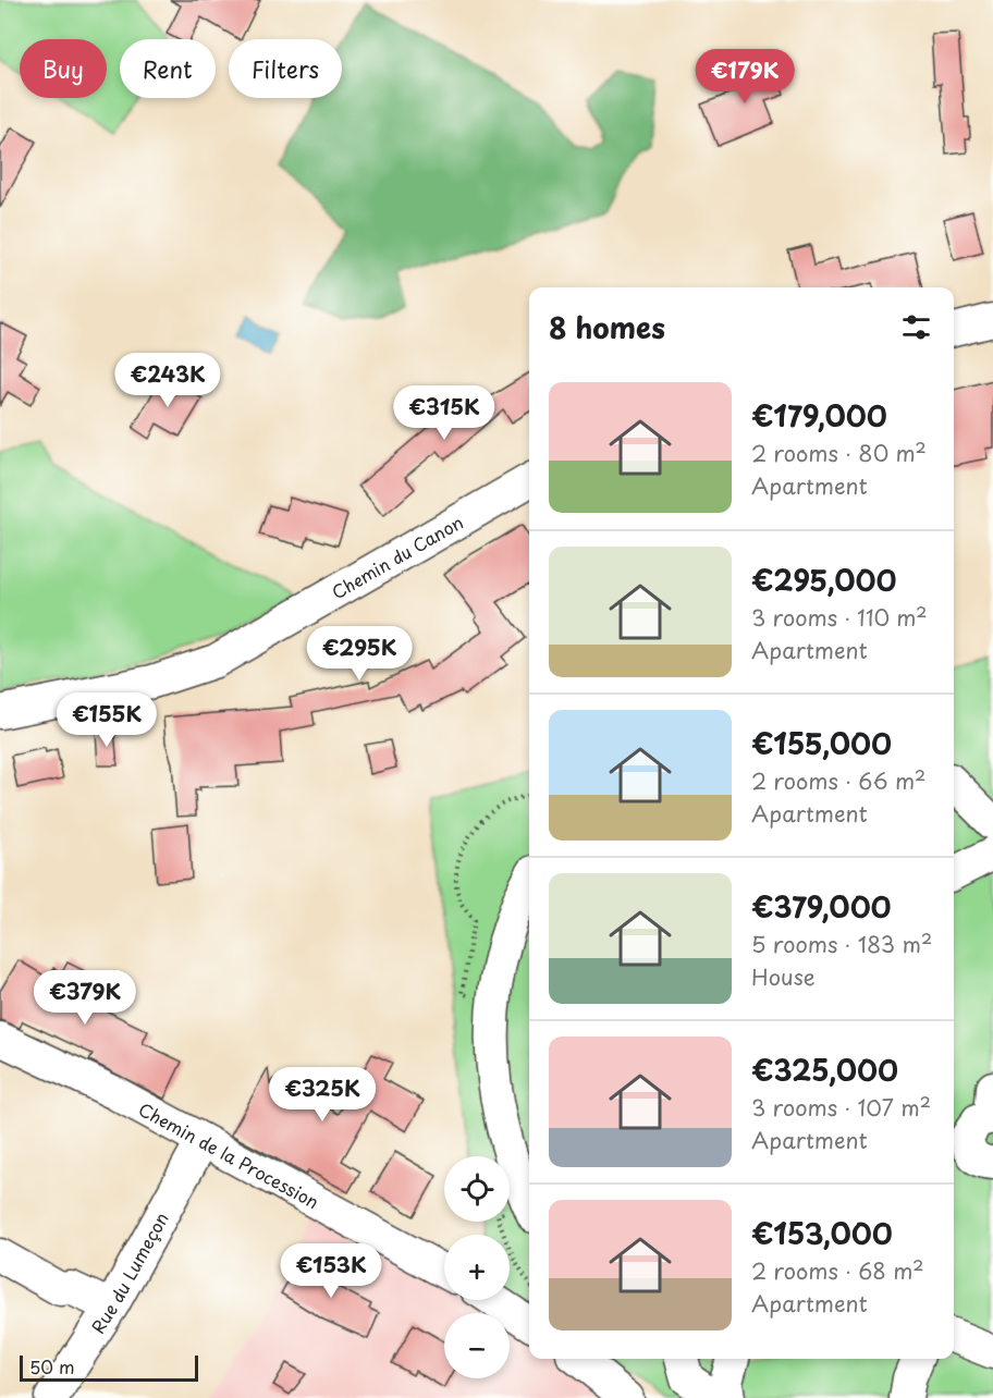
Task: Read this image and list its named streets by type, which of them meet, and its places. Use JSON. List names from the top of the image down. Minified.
{"streets":{"street":["Chemin du Canon","Chemin de la Procession","Rue du Lumeçon"]},"crossings":[["Chemin de la Procession","Rue du Lumeçon"]],"scale_bar":"50 m","page":{"chip":["Buy","Rent","Filters"],"price":["€179K","€243K","€315K","€295K","€155K","€379K","€325K","€153K"],"heading":"8 homes","list":[{"name":"€179,000","note":"2 rooms · 80 m² · Apartment"},{"name":"€295,000","note":"3 rooms · 110 m² · Apartment"},{"name":"€155,000","note":"2 rooms · 66 m² · Apartment"},{"name":"€379,000","note":"5 rooms · 183 m² · House"},{"name":"€325,000","note":"3 rooms · 107 m² · Apartment"},{"name":"€153,000","note":"2 rooms · 68 m² · Apartment"}],"map_buttons":["+","−"],"scale":"50 m"}}
